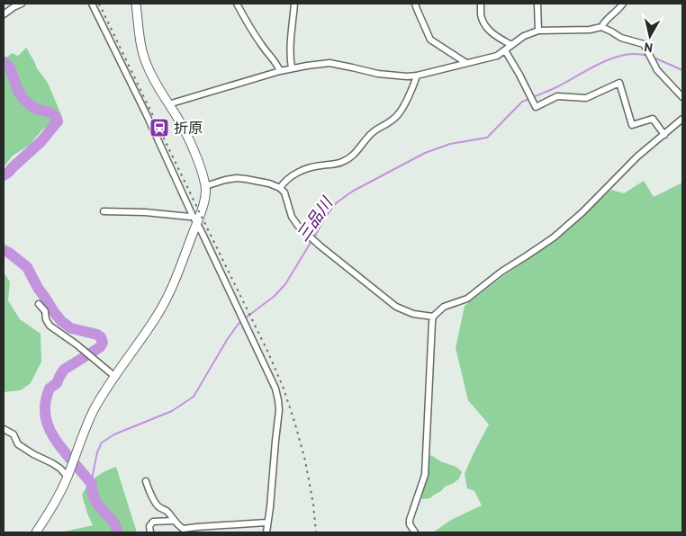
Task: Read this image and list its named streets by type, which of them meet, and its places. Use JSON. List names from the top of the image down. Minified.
{"water":["三品川"],"places":{"station":["折原"]},"north":"bottom"}
